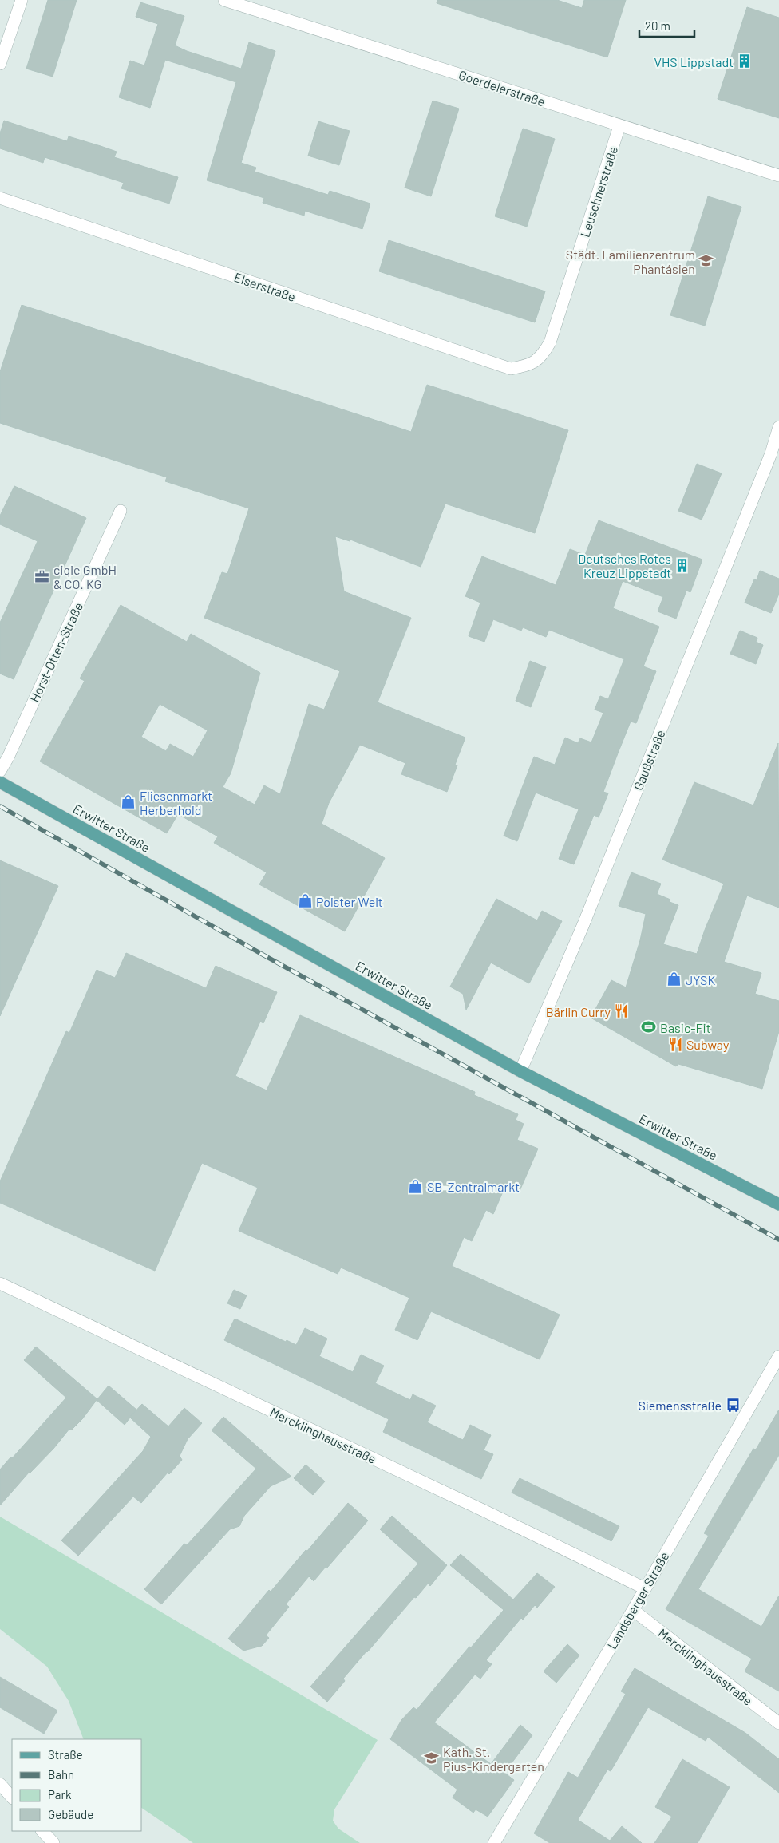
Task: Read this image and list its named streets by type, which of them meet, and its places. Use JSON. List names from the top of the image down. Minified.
{"streets":{"main road":["Erwitter Straße"],"street":["Goerdelerstraße","Leuschnerstraße","Elserstraße","Horst-Otten-Straße","Gaußstraße","Mercklinghausstraße","Landsberger Straße"]},"crossings":[["Goerdelerstraße","Leuschnerstraße"],["Leuschnerstraße","Elserstraße"],["Gaußstraße","Erwitter Straße"],["Mercklinghausstraße","Landsberger Straße"]],"places":{"building":["VHS Lippstadt","Deutsches Rotes Kreuz Lippstadt"],"school or university":["Städt. Familienzentrum Phantásien","Kath. St. Pius-Kindergarten"],"office":["ciqle GmbH & CO. KG"],"shop":["Fliesenmarkt Herberhold","Polster Welt","JYSK","SB-Zentralmarkt"],"restaurant":["Bärlin Curry","Subway"],"sports":["Basic-Fit"],"bus stop":["Siemensstraße"]},"legend":["Straße","Bahn","Park","Gebäude"],"scale_bar":"20 m"}
